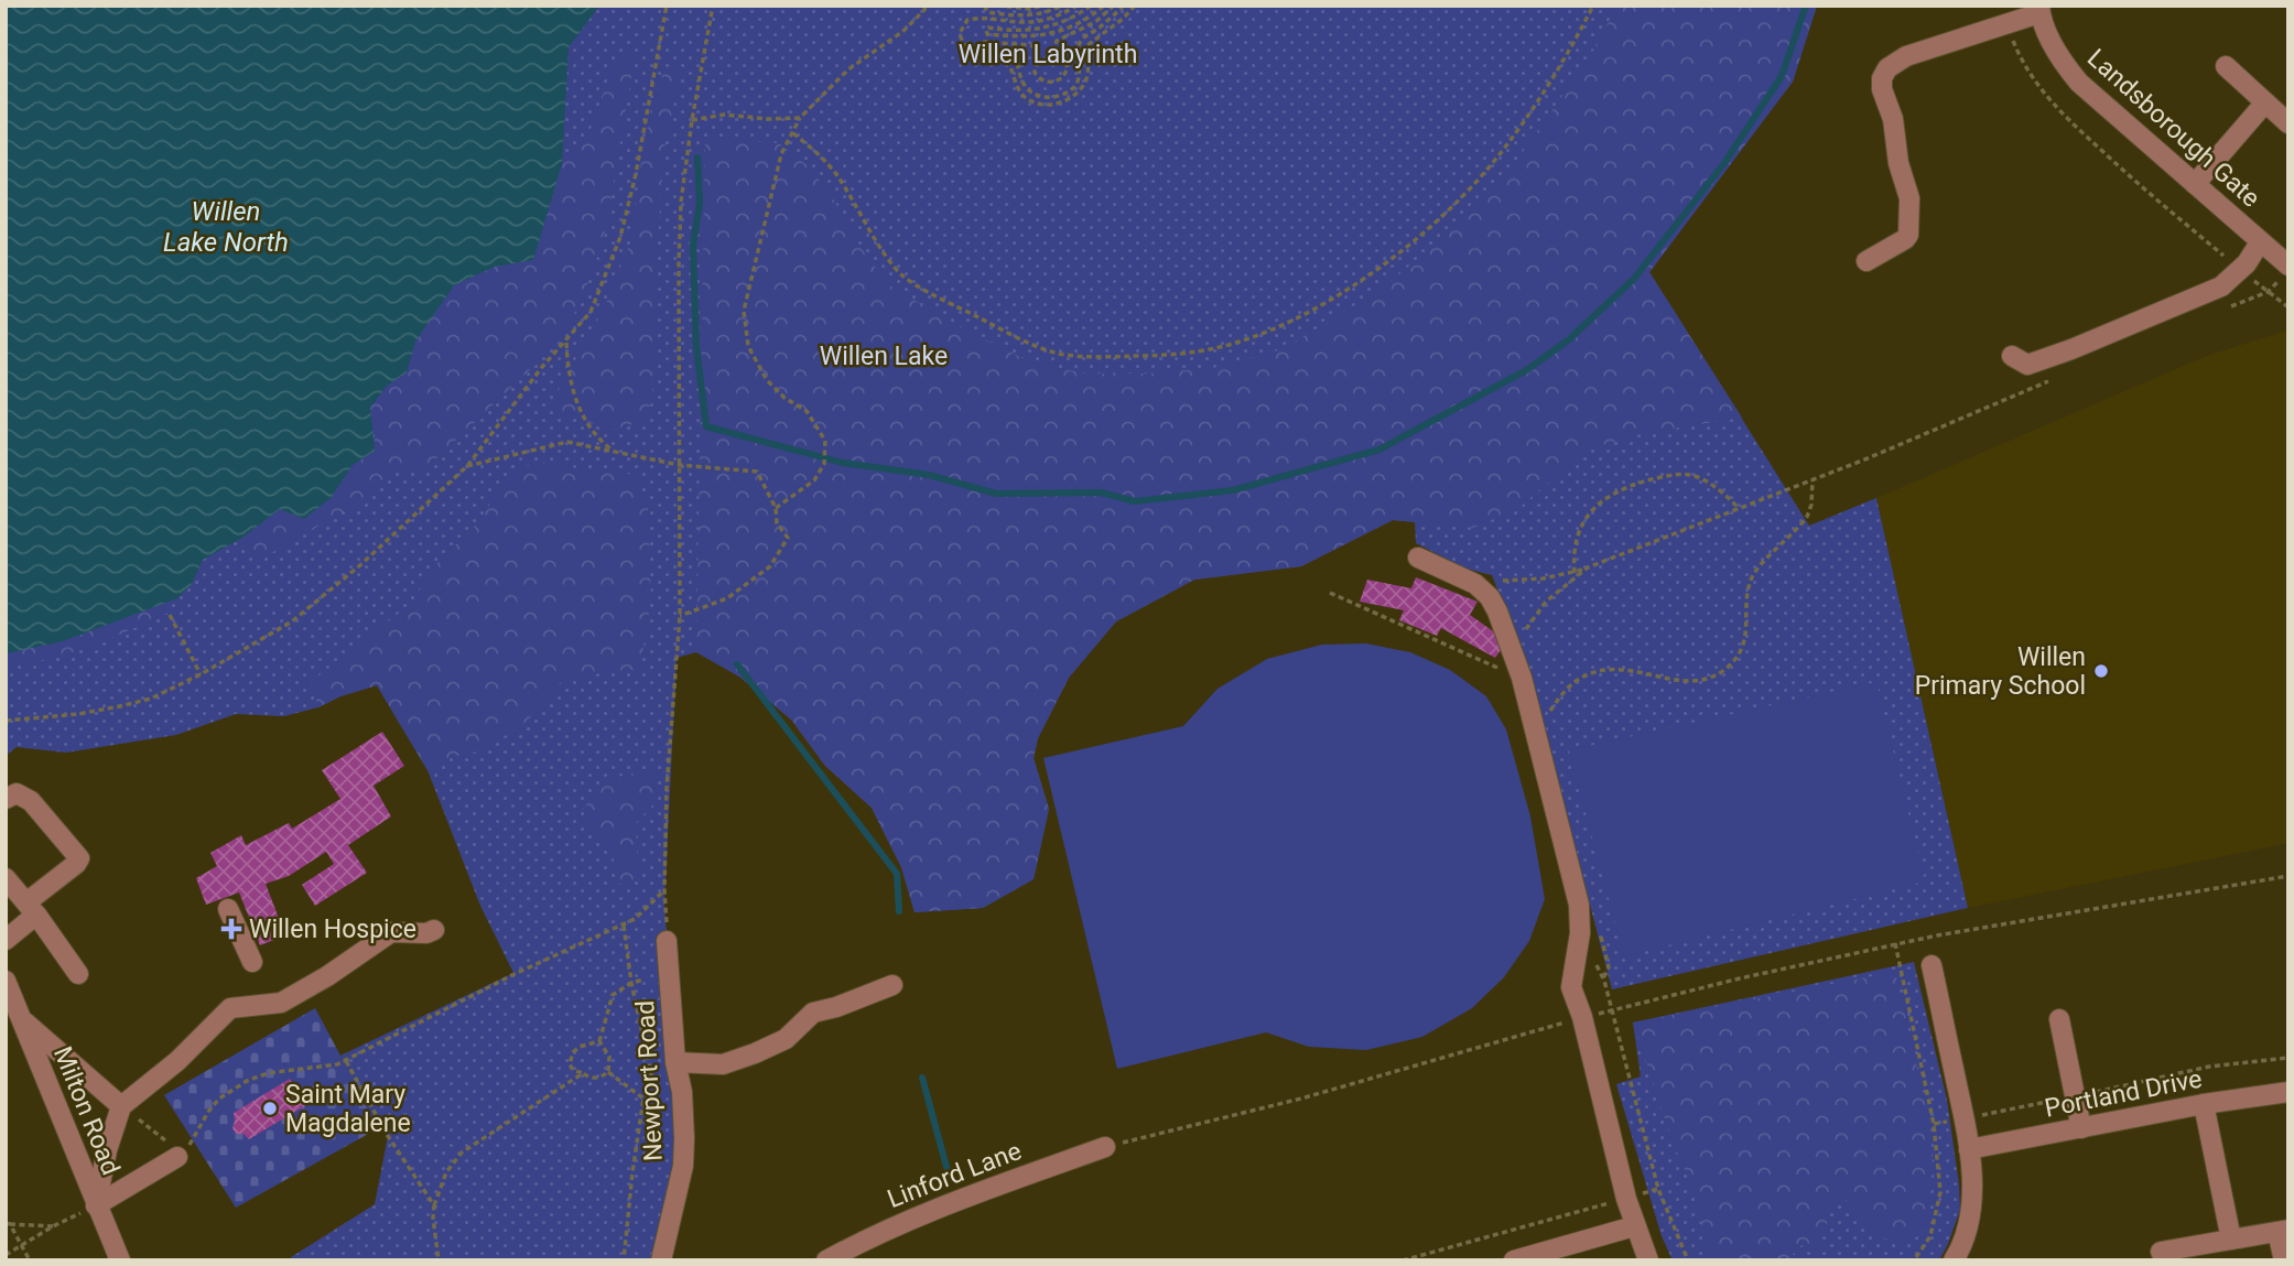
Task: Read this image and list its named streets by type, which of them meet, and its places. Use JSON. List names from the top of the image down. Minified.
{"streets":{"street":["Landsborough Gate","Newport Road","Portland Drive","Milton Road","Linford Lane"]},"water":["Willen Lake North"],"parks":["Willen Labyrinth","Willen Lake"],"places":{"other":["Willen Primary School","Saint Mary Magdalene"],"health":["Willen Hospice"]}}
